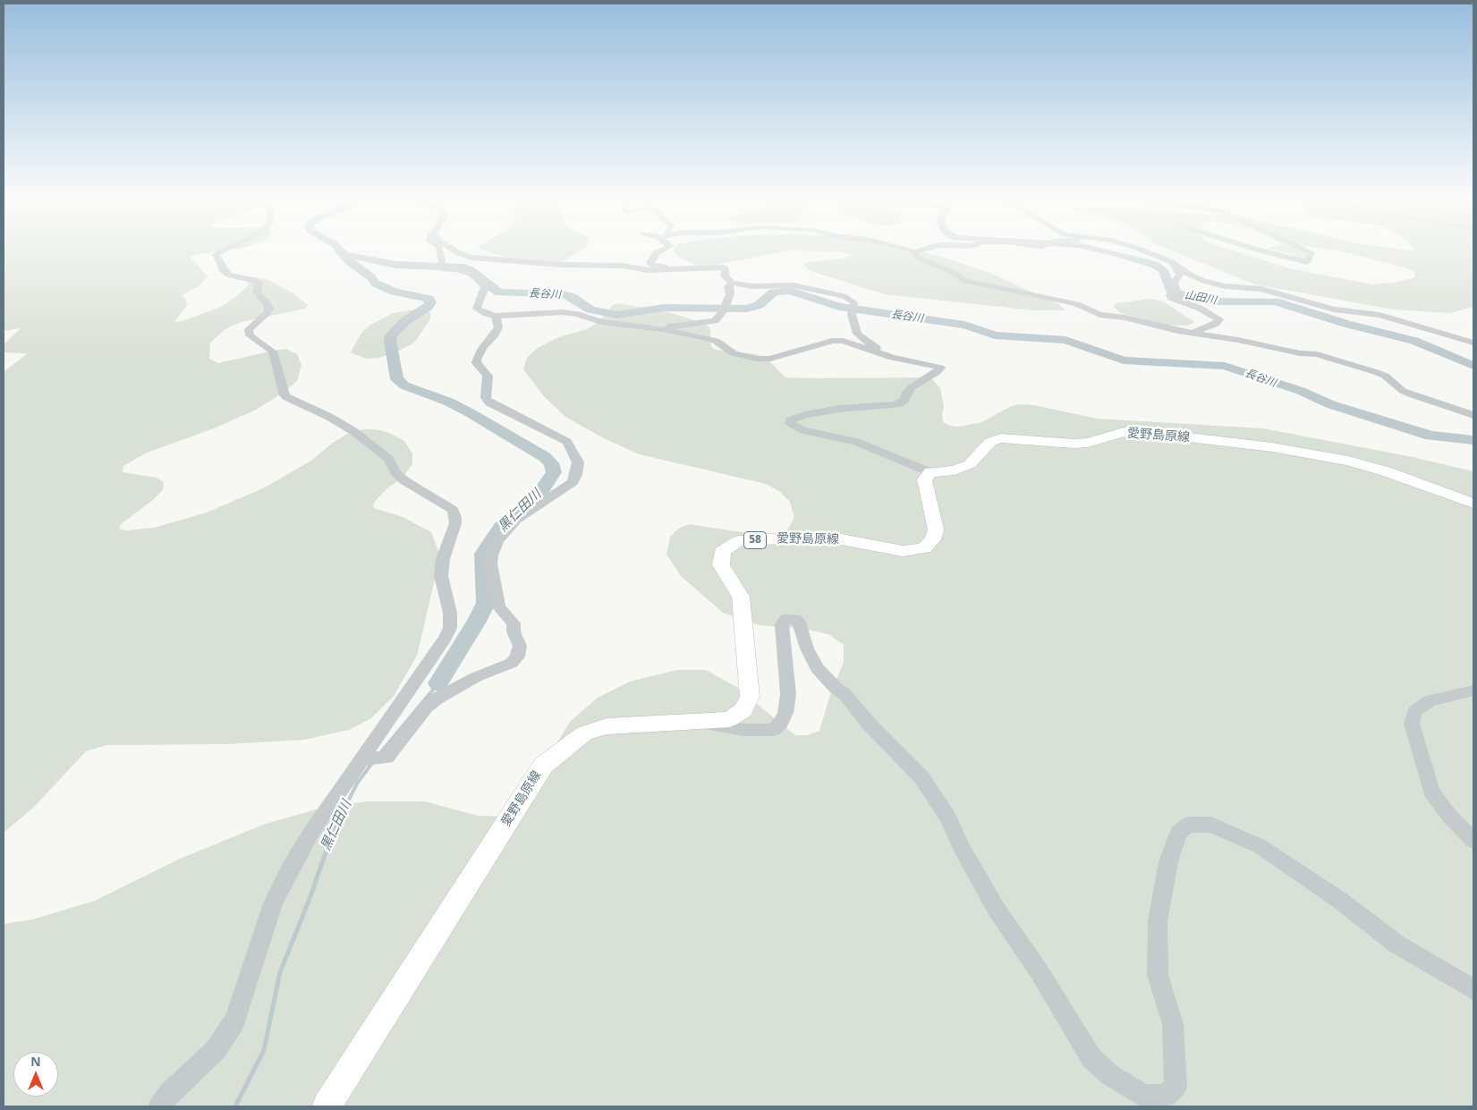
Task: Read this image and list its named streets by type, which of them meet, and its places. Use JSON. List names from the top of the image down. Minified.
{"streets":{"main road":["愛野島原線","58"]},"water":["長谷川","山田川","黒仁田川"],"north":"top"}
